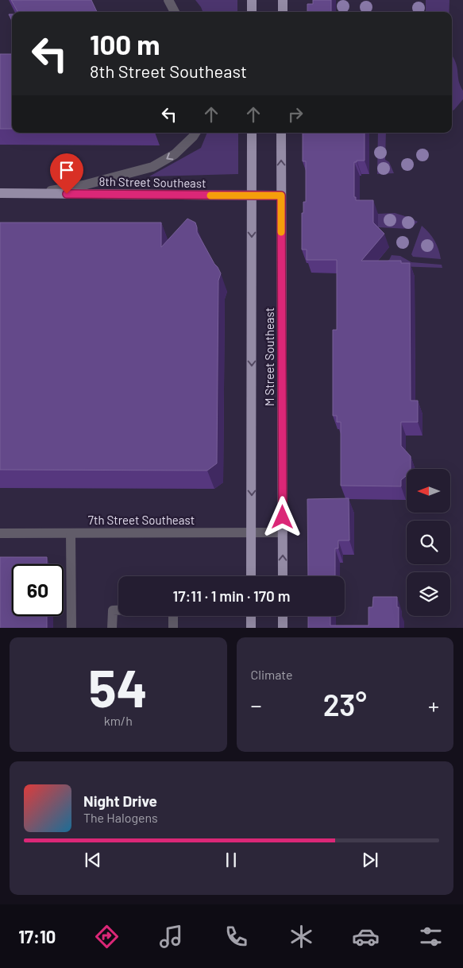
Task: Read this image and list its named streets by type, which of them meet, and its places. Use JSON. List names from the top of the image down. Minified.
{"streets":{"main road":["8th Street Southeast","M Street Southeast"],"street":["7th Street Southeast"]},"crossings":[["8th Street Southeast","M Street Southeast"],["M Street Southeast","7th Street Southeast"]],"north":"left","page":{"turn":["100 m","8th Street Southeast"],"limit":"60","trip":"17:11 · 1 min · 170 m","tile":[["54","km/h"],"Climate"],"heat":["−","23°","+"],"song":["Night Drive","The Halogens"],"tabs":"17:10"}}
